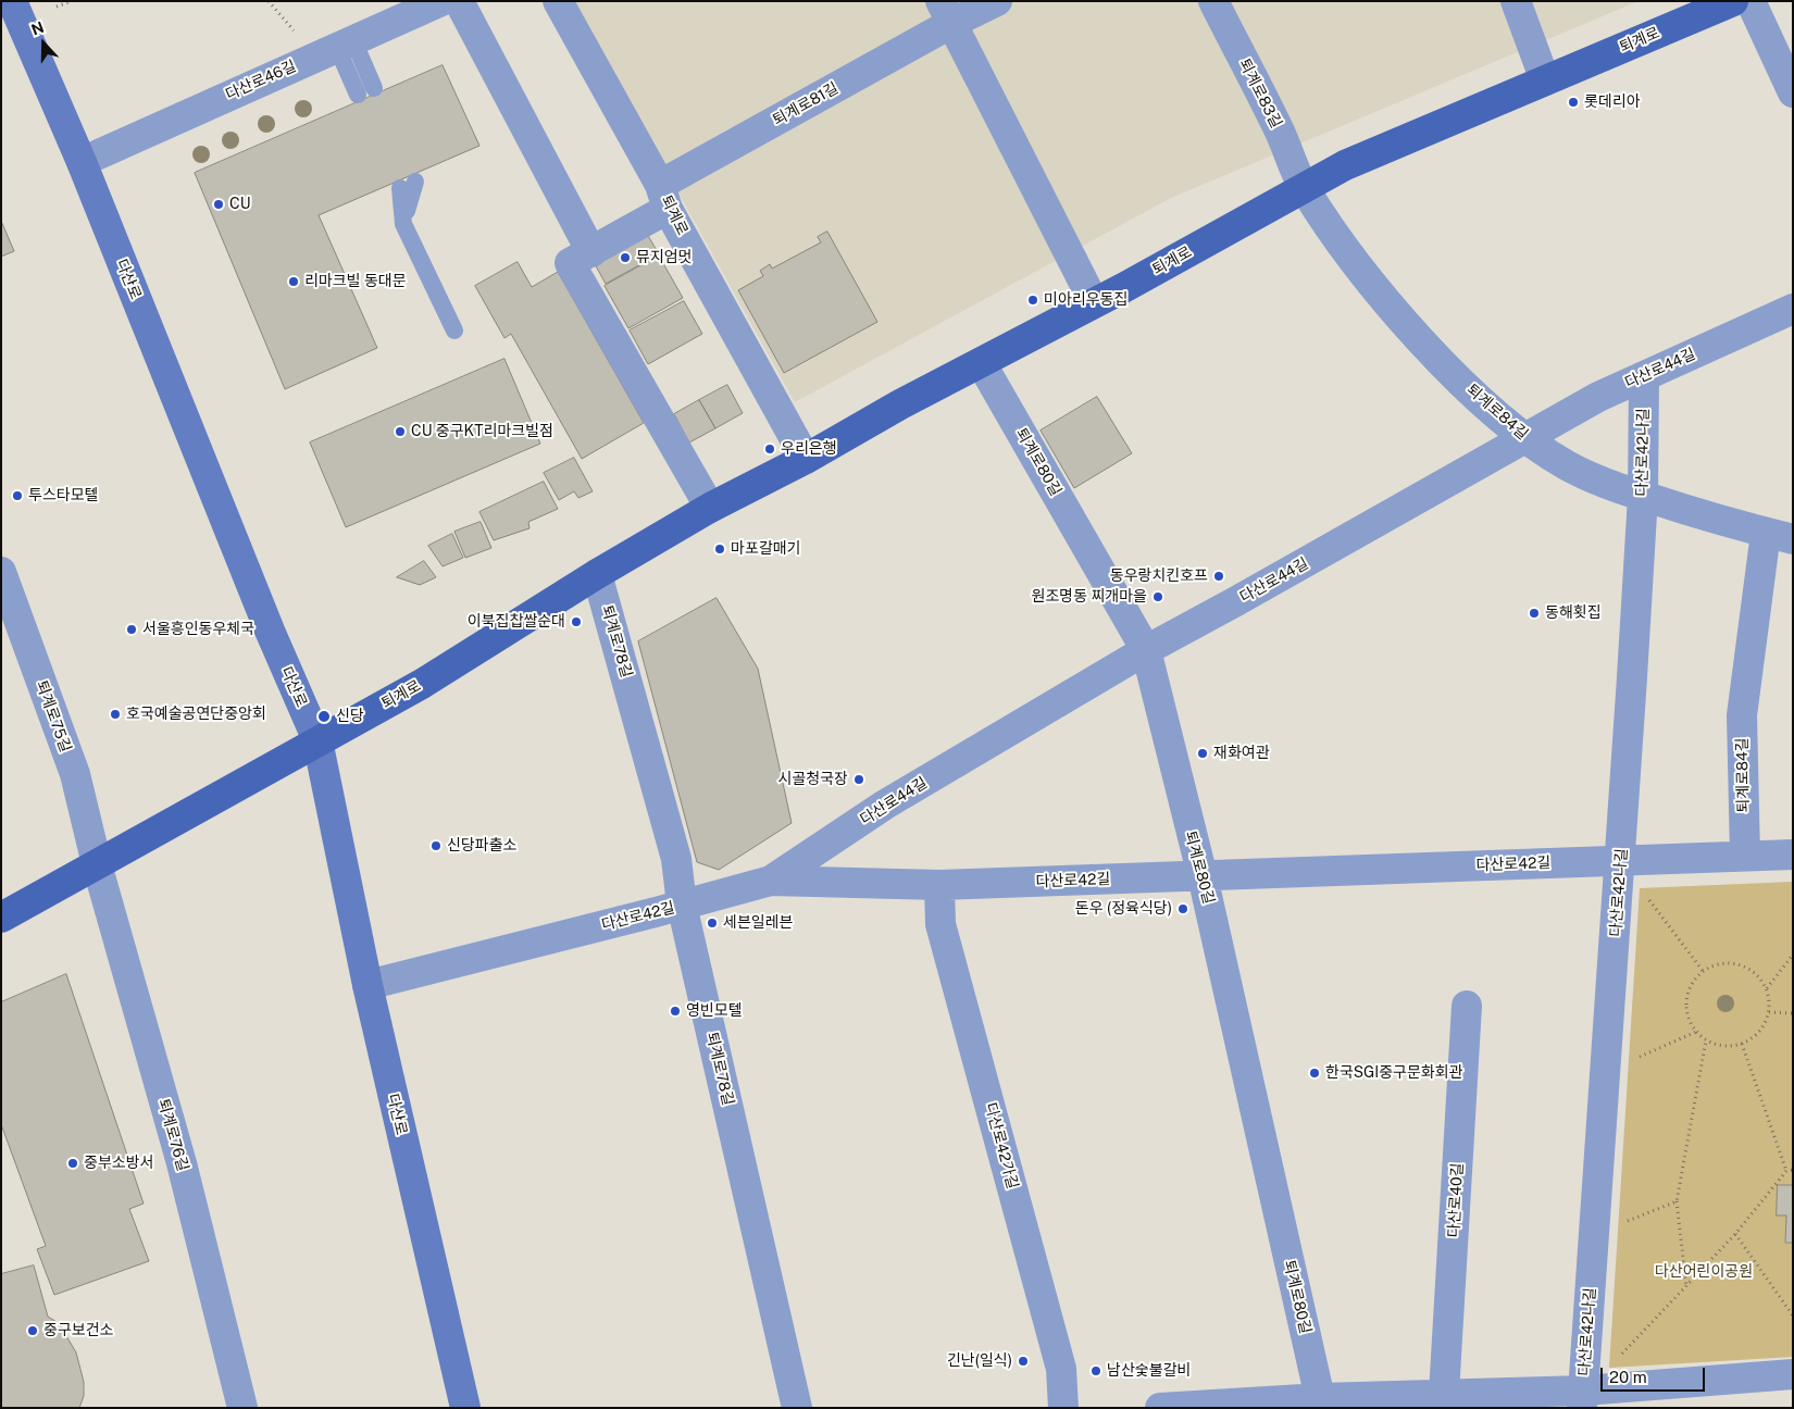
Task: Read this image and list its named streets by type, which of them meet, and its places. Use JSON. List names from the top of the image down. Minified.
{"streets":{"main road":["퇴계로","다산로"],"street":["다산로46길","퇴계로83길","퇴계로81길","다산로44길","퇴계로84길","다산로42나길","퇴계로80길","퇴계로78길","퇴계로75길","다산로42길","퇴계로76길","다산로42가길","다산로40길"]},"crossings":[["퇴계로","퇴계로83길"],["퇴계로","퇴계로81길"],["퇴계로","다산로"],["퇴계로","퇴계로84길"],["퇴계로","퇴계로80길"],["퇴계로","퇴계로78길"],["퇴계로","퇴계로75길"],["퇴계로","퇴계로76길"],["다산로46길","다산로"],["퇴계로83길","퇴계로84길"],["다산로","다산로42길"],["다산로44길","퇴계로84길"],["다산로44길","다산로42나길"],["다산로44길","퇴계로80길"],["다산로44길","다산로42길"],["퇴계로84길","다산로42나길"],["퇴계로84길","다산로42길"],["다산로42나길","다산로42길"],["퇴계로80길","다산로42길"],["퇴계로78길","다산로42길"],["퇴계로75길","퇴계로76길"],["다산로42길","다산로42가길"]],"parks":["다산어린이공원"],"places":["롯데리아","CU","뮤지엄멋","리마크빌 동대문","미아리우동집","CU 중구KT리마크빌점","우리은행","투스타모텔","마포갈매기","동우랑치킨호프","원조명동 찌개마을","동해횟집","이북집찹쌀순대","서울흥인동우체국","호국예술공연단중앙회","신당","재화여관","시골청국장","신당파출소","돈우 (정육식당)","세븐일레븐","영빈모텔","한국SGI중구문화회관","중부소방서","중구보건소","긴난(일식)","남산숯불갈비"],"scale_bar":"20 m","north":"top"}
